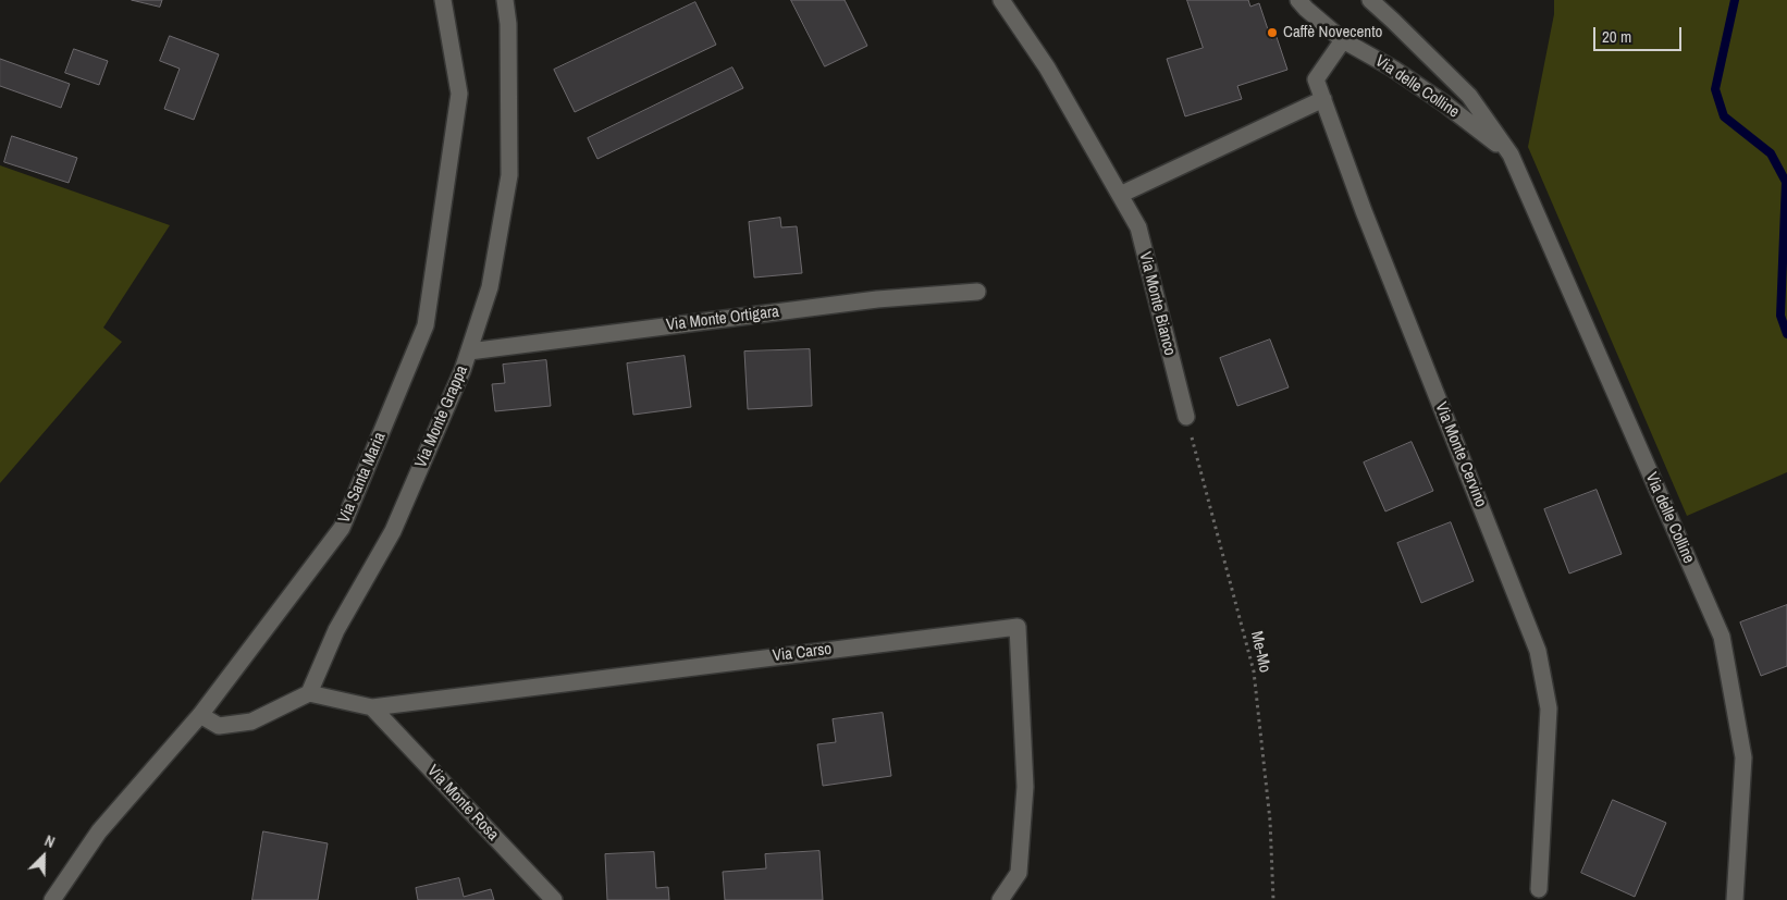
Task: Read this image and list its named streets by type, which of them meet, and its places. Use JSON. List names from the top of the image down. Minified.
{"streets":{"street":["Via delle Colline","Via Monte Bianco","Via Monte Ortigara","Via Monte Grappa","Via Monte Cervino","Via Santa Maria","Via Carso","Via Monte Rosa"],"path":["Me-Mo"]},"crossings":[["Via delle Colline","Via Monte Cervino"],["Via Monte Bianco","Me-Mo"],["Via Monte Ortigara","Via Monte Grappa"],["Via Monte Grappa","Via Carso"],["Via Carso","Via Monte Rosa"]],"places":["Caffè Novecento"],"scale_bar":"20 m","north":"top right"}
